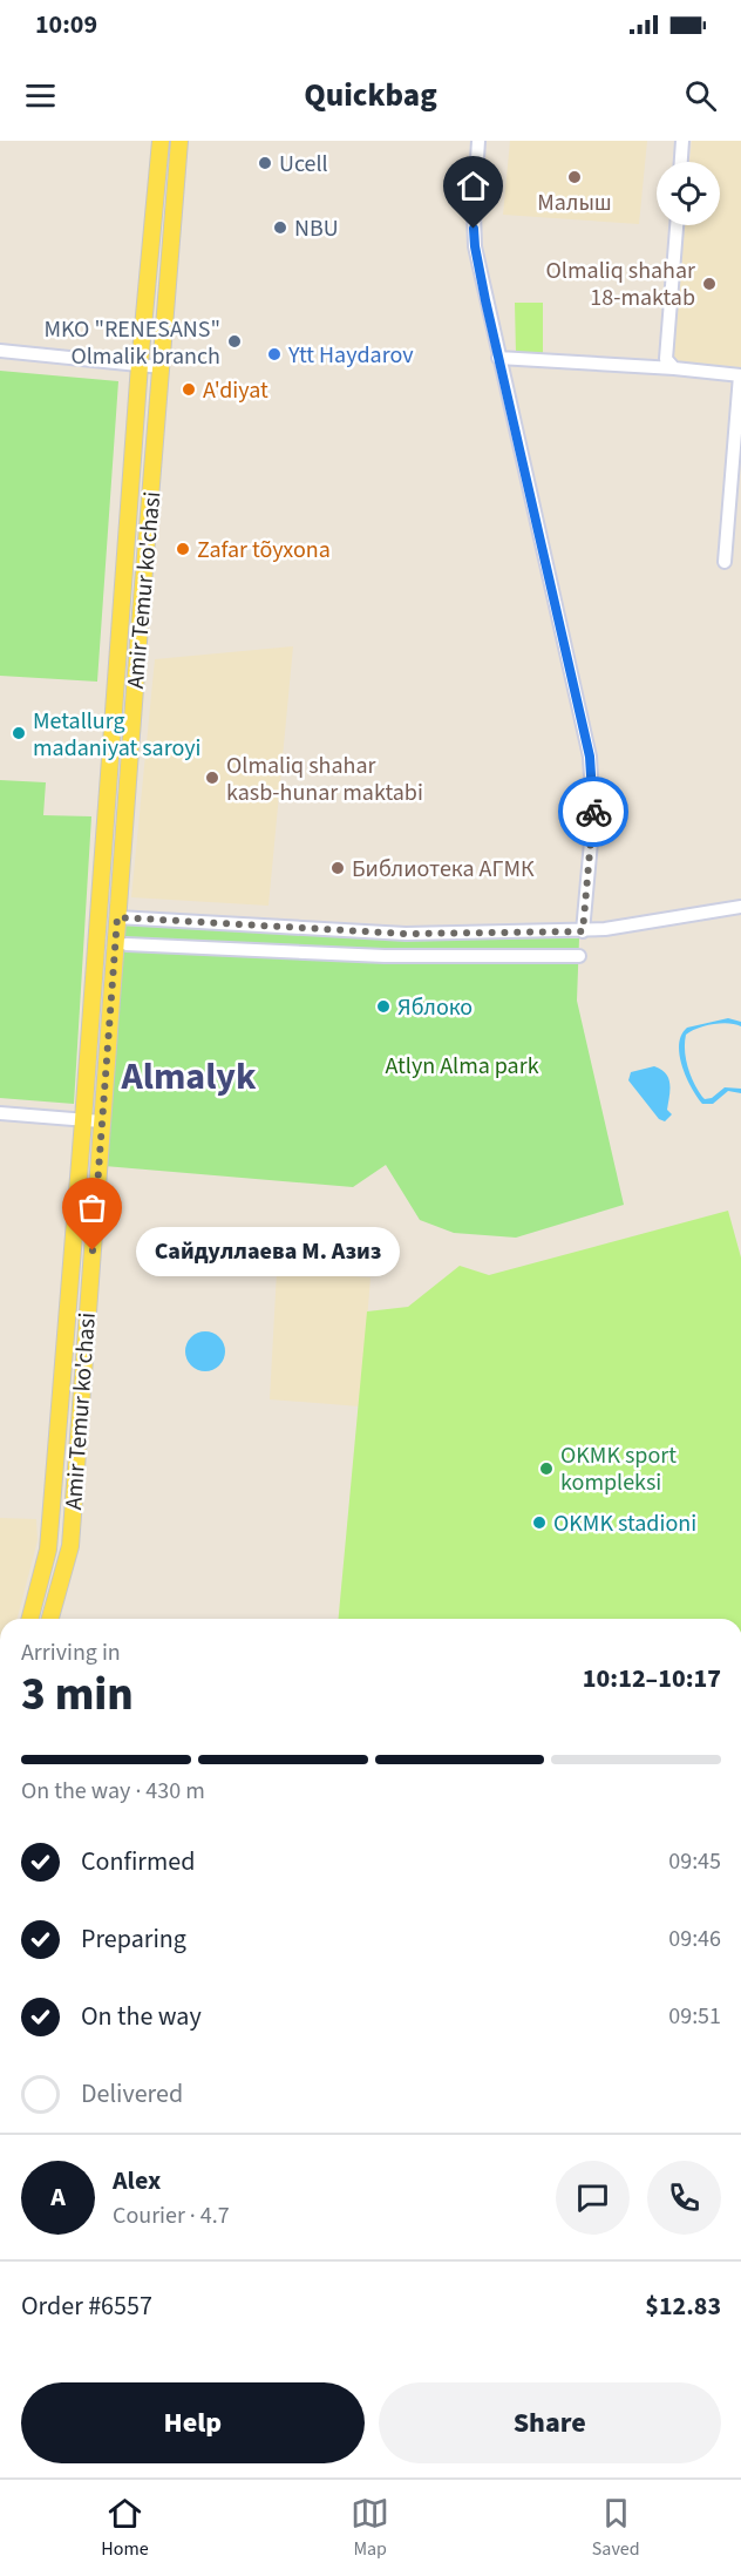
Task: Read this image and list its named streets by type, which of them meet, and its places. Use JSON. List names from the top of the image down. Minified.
{"streets":{"main road":["Amir Temur ko'chasi"]},"districts":["Almalyk"],"parks":["Atlyn Alma park"],"places":["Ucell","Малыш","NBU","Olmaliq shahar 18-maktab","MKO \"RENESANS\" Olmalik branch","Ytt Haydarov","A'diyat","Zafar tõyxona","Metallurg madaniyat saroyi","Olmaliq shahar kasb-hunar maktabi","Библиотека АГМК","Яблоко","Сайдуллаева М. Азиз","OKMK sport kompleksi","OKMK stadioni"],"page":{"status":"10:09","header":"Quickbag","bubble":"Сайдуллаева М. Азиз","heading":["3 min","Arriving in","10:12–10:17"],"panel":["Alex","Courier · 4.7","Order #6557","$12.83"],"bar":"On the way · 430 m","list":[["Confirmed","09:45"],["Preparing","09:46"],["On the way","09:51"],"Delivered"],"round":"A","buttons":["Help","Share"],"tabs":["Home","Map","Saved"]}}
